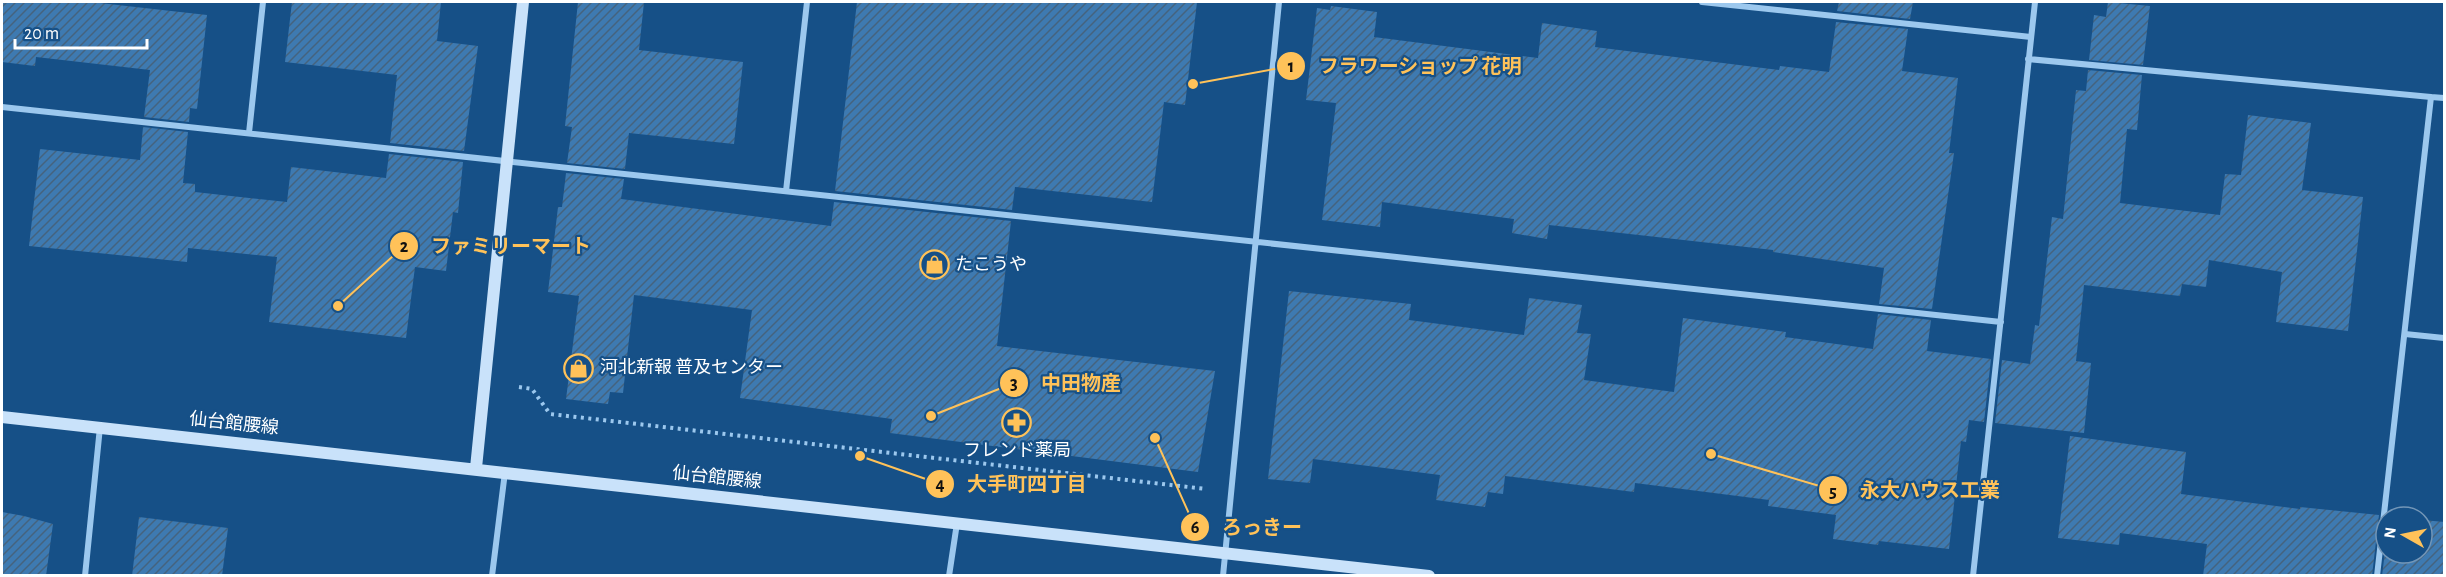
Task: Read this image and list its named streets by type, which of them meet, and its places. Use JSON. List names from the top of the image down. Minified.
{"streets":{"main road":["仙台館腰線"]},"places":{"other":["フラワーショップ 花明","ファミリーマート","中田物産","ろっきー","永大ハウス工業","大手町四丁目"],"shop":["たこうや","河北新報 普及センター"],"pharmacy":["フレンド薬局"]},"scale_bar":"20 m","north":"left"}
